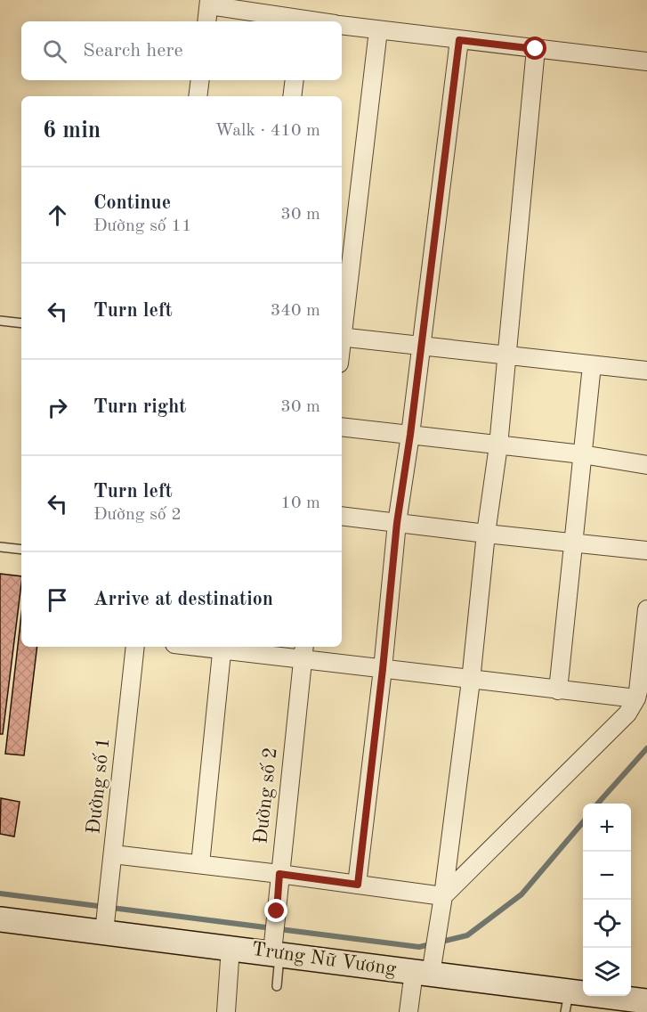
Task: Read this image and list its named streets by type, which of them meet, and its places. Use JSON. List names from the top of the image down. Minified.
{"streets":{"street":["Đường số 1","Đường số 2","Trưng Nữ Vương"]},"crossings":[["Đường số 1","Trưng Nữ Vương"],["Đường số 2","Trưng Nữ Vương"]],"page":{"search":"Search here","heading":["6 min","Walk · 410 m"],"list":[["Continue","Đường số 11","30 m"],["Turn left","340 m"],["Turn right","30 m"],["Turn left","Đường số 2","10 m"],"Arrive at destination"],"map_buttons":["+","−"]}}
